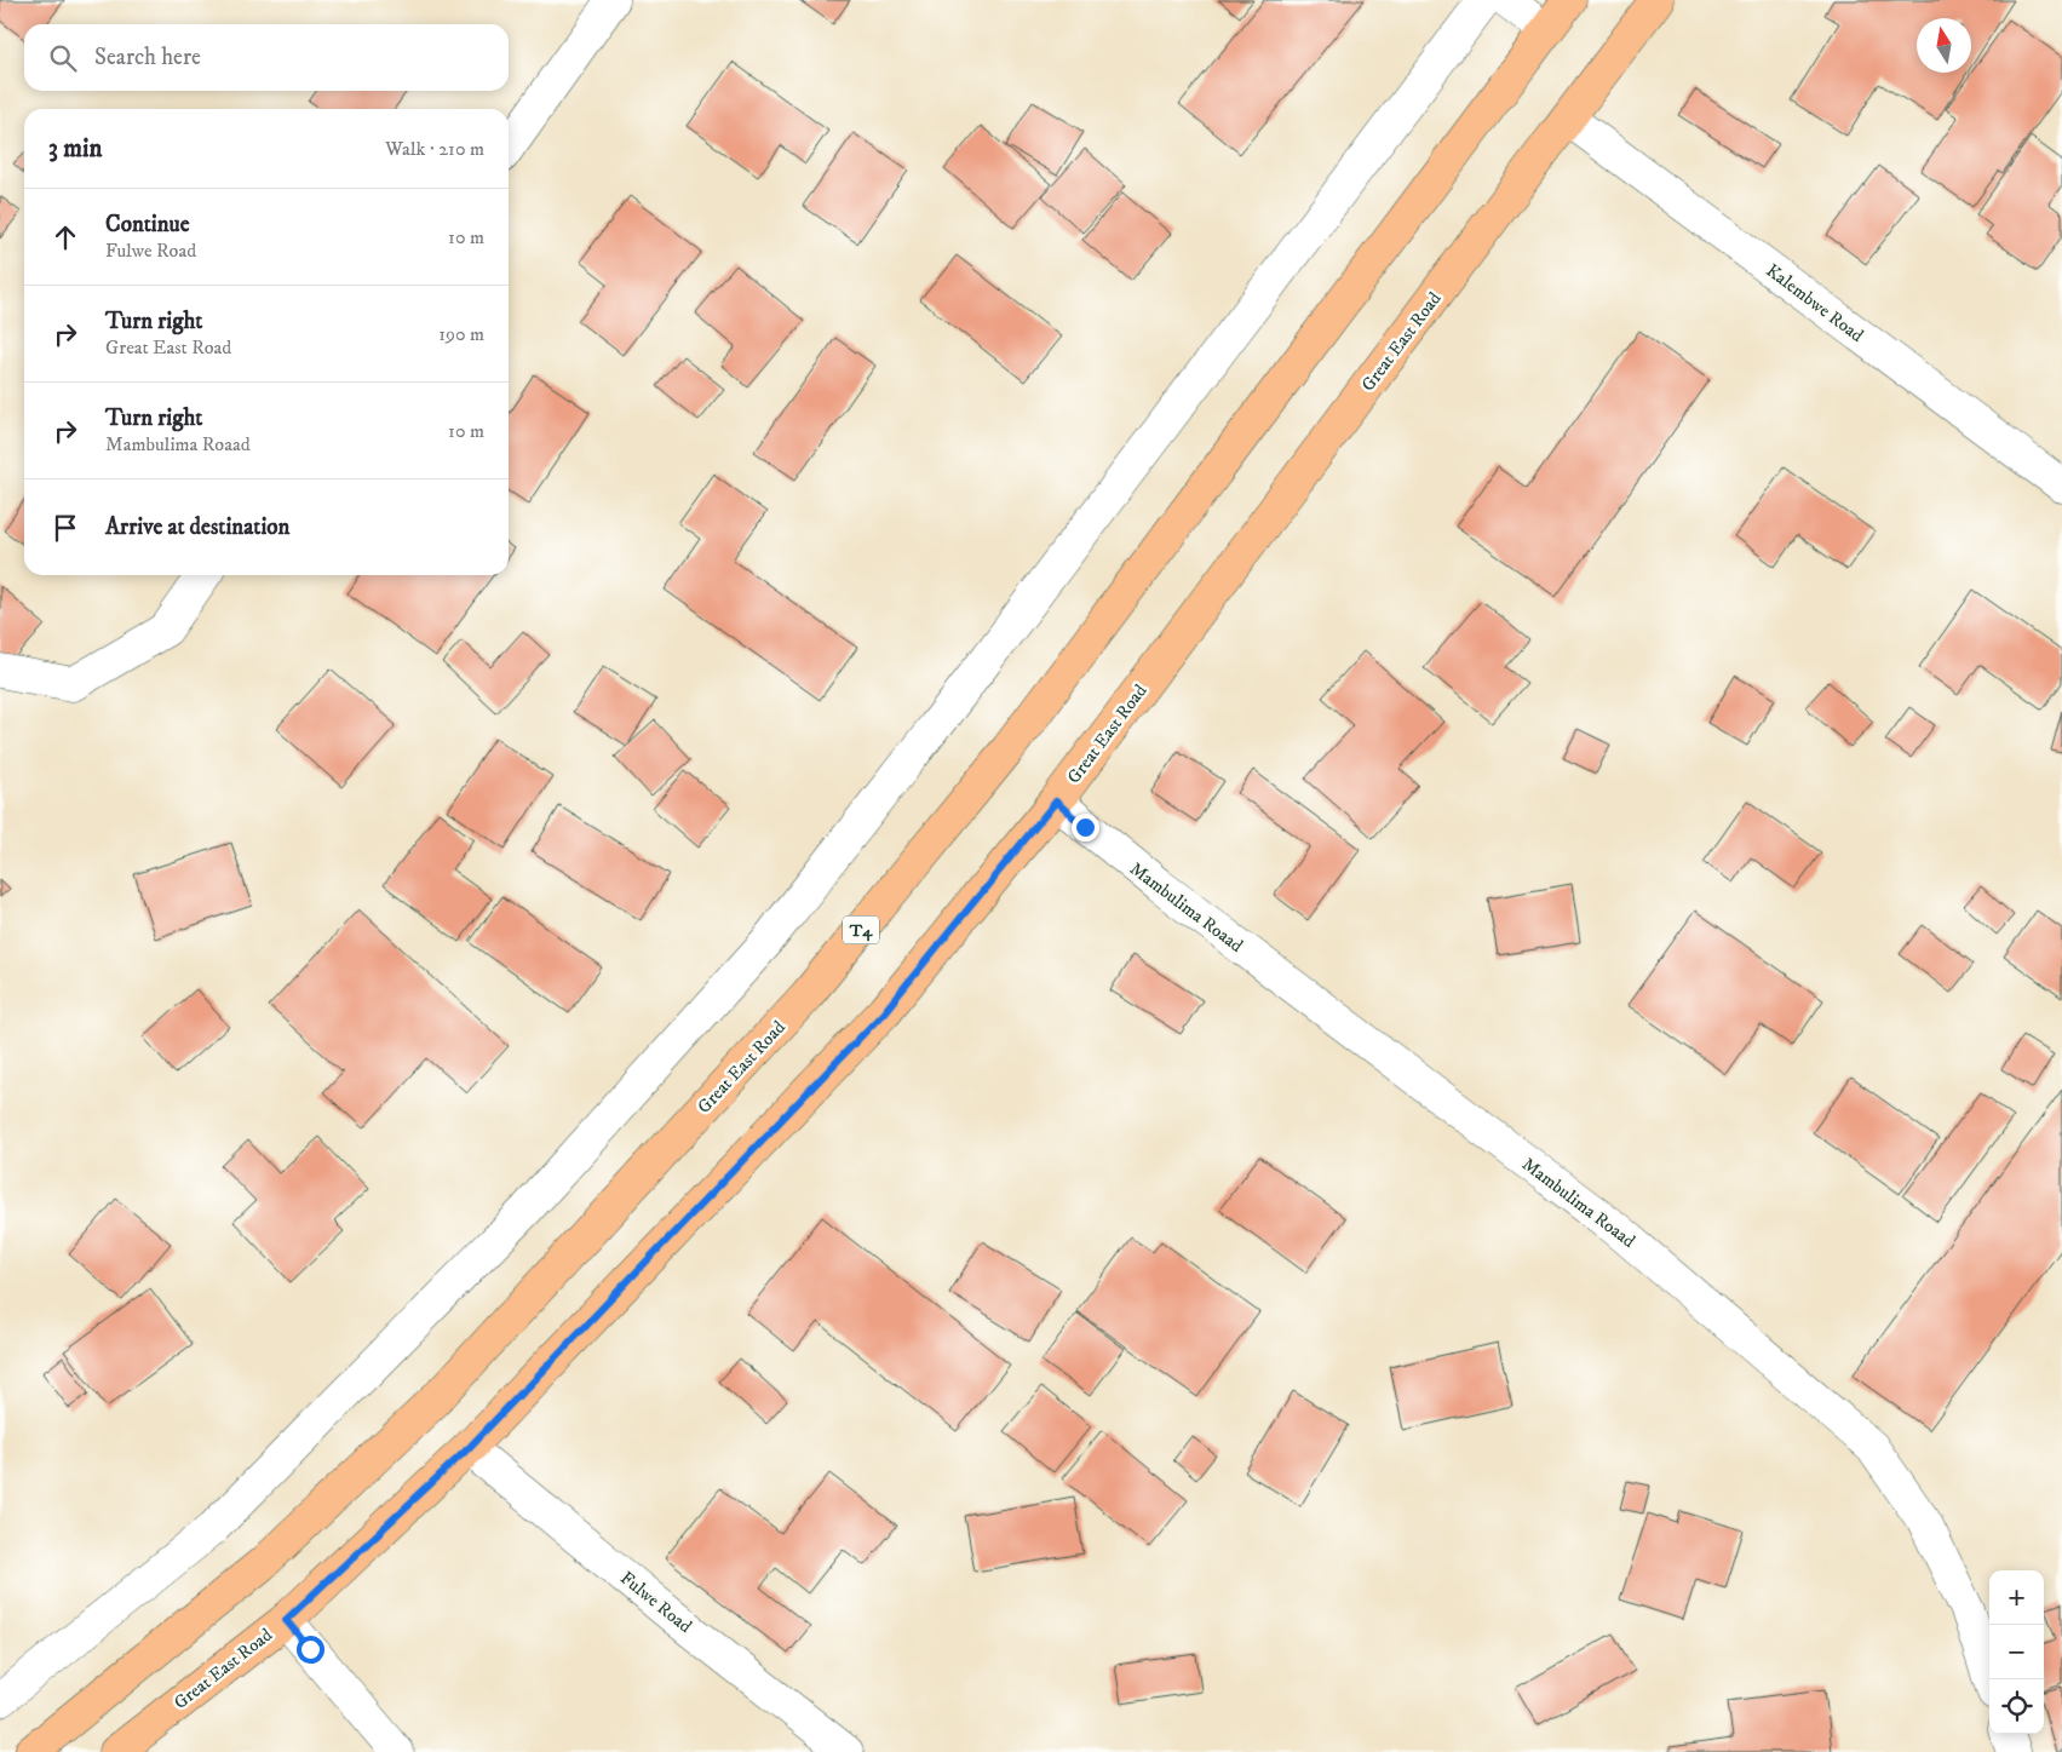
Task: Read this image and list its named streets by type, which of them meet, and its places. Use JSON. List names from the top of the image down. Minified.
{"streets":{"main road":["Great East Road","T4"],"street":["Kalembwe Road","Mambulima Roaad","Fulwe Road"]},"crossings":[["Kalembwe Road","Great East Road"],["Great East Road","Mambulima Roaad"],["Great East Road","Fulwe Road"]],"north":"top","page":{"search":"Search here","heading":["3 min","Walk · 210 m"],"list":[["Continue","Fulwe Road","10 m"],["Turn right","Great East Road","190 m"],["Turn right","Mambulima Roaad","10 m"],"Arrive at destination"],"map_buttons":["+","−"]}}
